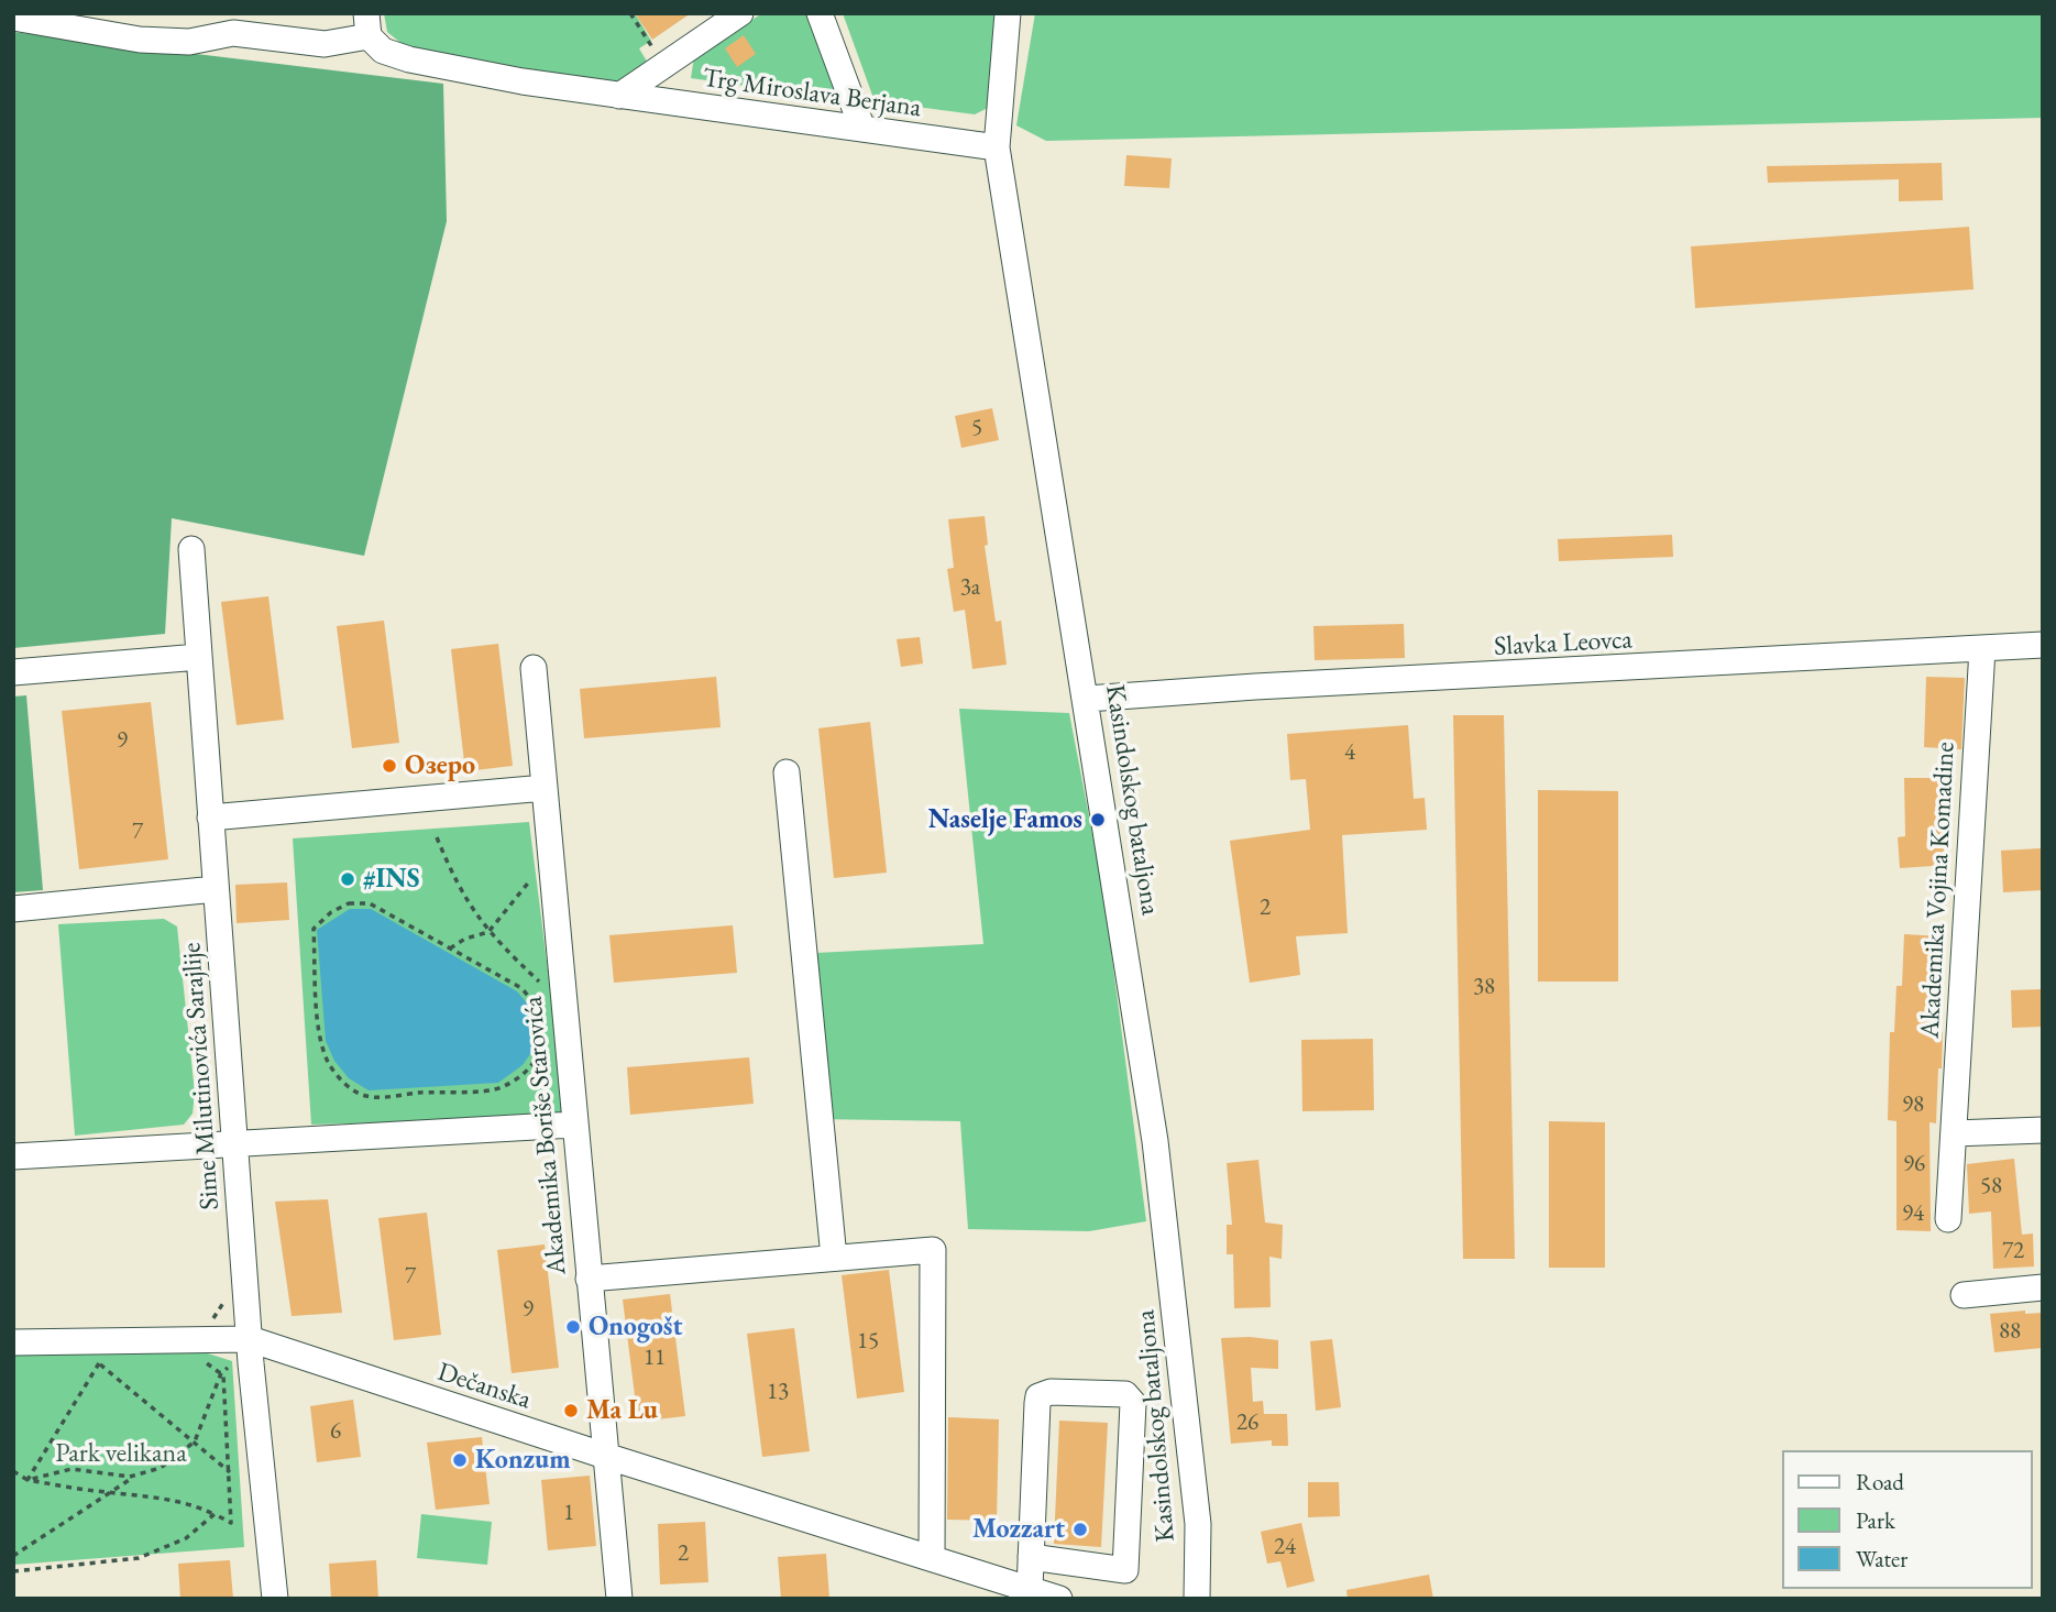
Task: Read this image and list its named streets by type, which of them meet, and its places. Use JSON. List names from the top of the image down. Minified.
{"streets":{"street":["Trg Miroslava Berjana","Slavka Leovca","Kasindolskog bataljona","Akademika Vojina Komadine","Sime Milutinovića Sarajlije","Akademika Boriše Starovića","Dečanska"]},"crossings":[["Trg Miroslava Berjana","Kasindolskog bataljona"],["Slavka Leovca","Kasindolskog bataljona"],["Slavka Leovca","Akademika Vojina Komadine"],["Sime Milutinovića Sarajlije","Dečanska"],["Akademika Boriše Starovića","Dečanska"]],"parks":["Park velikana"],"places":["Озеро","Naselje Famos","#INS","Onogošt","Ma Lu","Konzum","Mozzart"],"house_numbers":["5","3a","9","4","7","2","38","98","96","58","94","72","7","9","88","15","11","13","26","6","1","24","2"],"legend":["Road","Park","Water"]}
